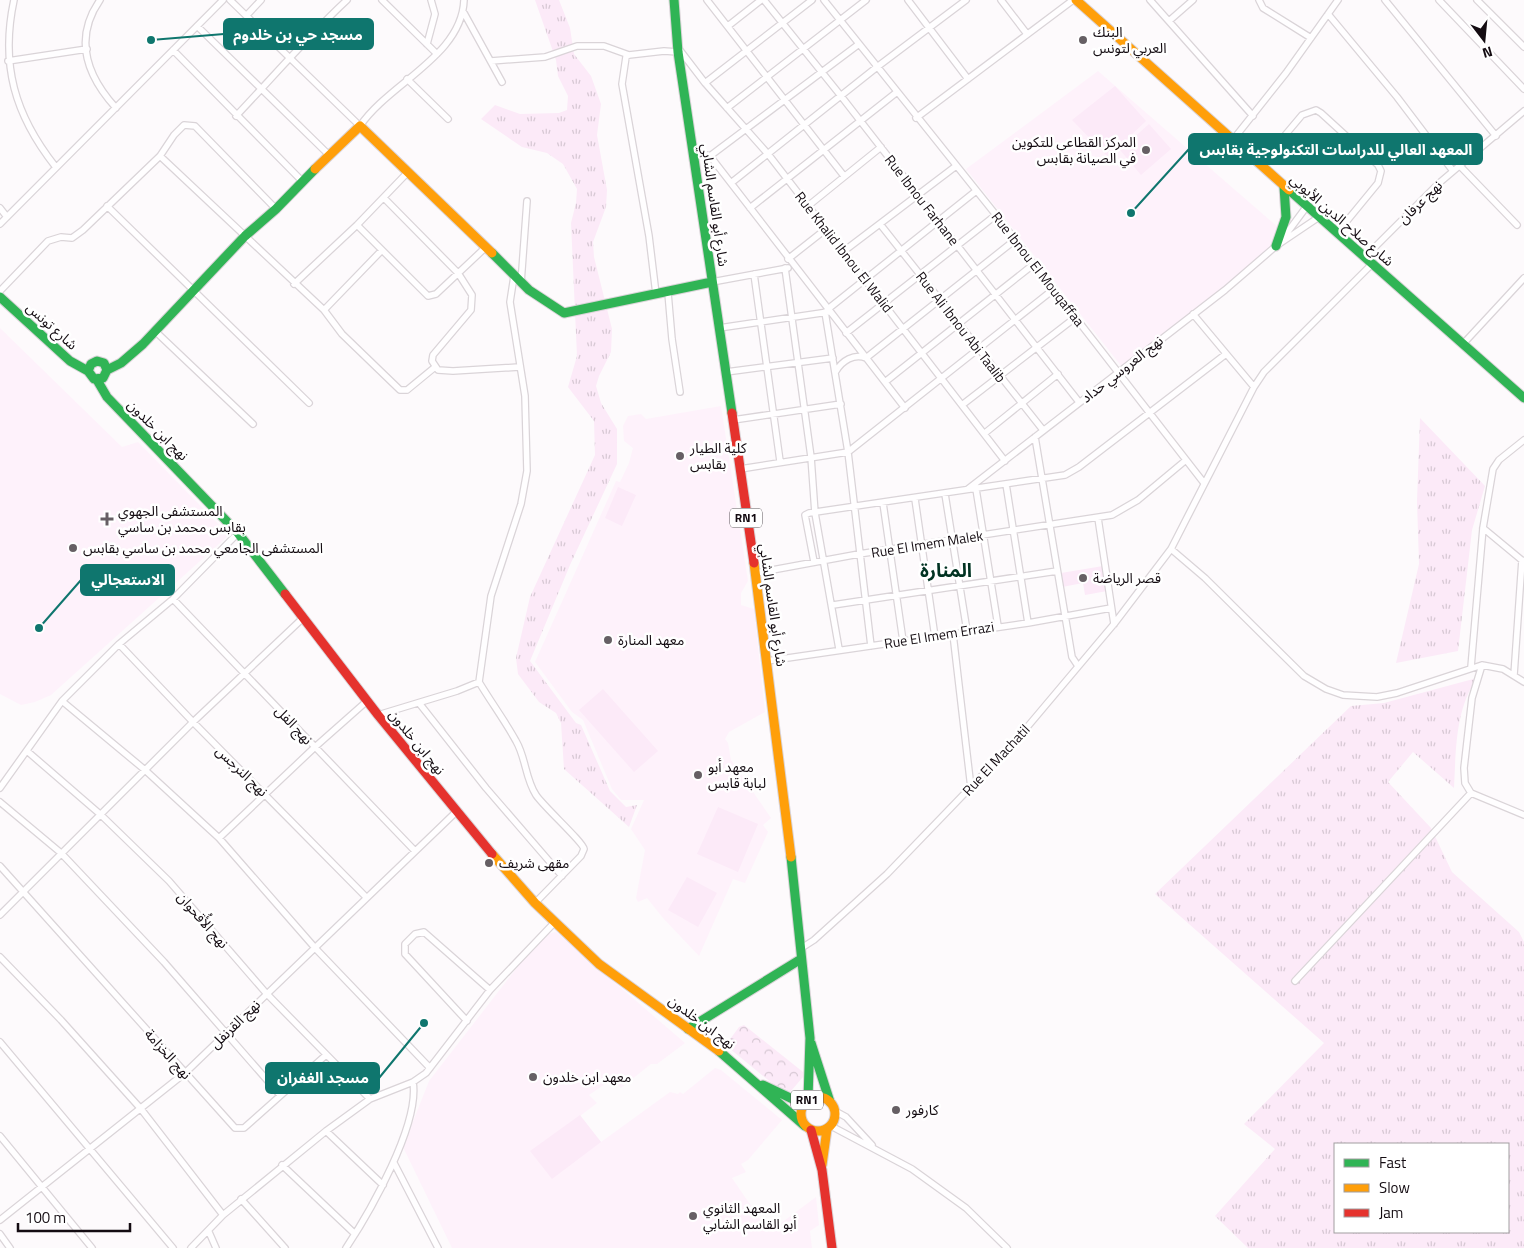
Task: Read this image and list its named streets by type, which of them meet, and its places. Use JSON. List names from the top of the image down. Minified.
{"streets":{"street":["Rue Ibnou Farhane","نهج عرفان","شارع أبو القاسم الشابي","شارع صلاح الدين الأيوبي","Rue Khalid Ibnou El Walid","Rue Ibnou El Mouqaffaa","شارع تونس","Rue Ali Ibnou Abi Taalib","نهج العروسي حداد","نهج ابن خلدون","RN1","Rue El Imem Malek","Rue El Imem Errazi","نهج الفل","Rue El Machatil","نهج النرجس","نهج الأُقحوان","نهج القرنفل","نهج الخزامة"]},"crossings":[["Rue Ibnou Farhane","نهج العروسي حداد"],["نهج عرفان","شارع صلاح الدين الأيوبي"],["شارع أبو القاسم الشابي","Rue Khalid Ibnou El Walid"],["شارع أبو القاسم الشابي","RN1"],["شارع أبو القاسم الشابي","Rue El Imem Malek"],["شارع أبو القاسم الشابي","Rue El Imem Errazi"],["شارع أبو القاسم الشابي","Rue El Machatil"],["شارع صلاح الدين الأيوبي","Rue El Machatil"],["Rue Khalid Ibnou El Walid","نهج العروسي حداد"],["Rue Ibnou El Mouqaffaa","نهج العروسي حداد"],["Rue Ibnou El Mouqaffaa","Rue El Imem Malek"],["Rue Ibnou El Mouqaffaa","Rue El Machatil"],["شارع تونس","نهج ابن خلدون"],["Rue Ali Ibnou Abi Taalib","نهج العروسي حداد"],["نهج ابن خلدون","نهج القرنفل"],["نهج الفل","نهج القرنفل"],["نهج النرجس","نهج القرنفل"],["نهج الأُقحوان","نهج القرنفل"],["نهج الأُقحوان","نهج الخزامة"],["نهج القرنفل","نهج الخزامة"]],"districts":["المنارة"],"places":{"other":["مسجد حي بن خلدوم","البنك العربي لتونس","المركز القطاعى للتكوين في الصيانة بقابس","المعهد العالي للدراسات التكنولوجية بقابس","كلية الطيار بقابس","المستشفى الجامعي محمد بن ساسي بقابس","قصر الرياضة","الاستعجالي","معهد المنارة","معهد أبو لبابة قابس","مقهى شريف","مسجد الغفران","معهد ابن خلدون","كارفور","المعهد الثانوي أبو القاسم الشابي"],"health":["المستشفى الجهوي بقابس محمد بن ساسي"]},"legend":["Fast","Slow","Jam"],"scale_bar":"100 m","north":"bottom"}
